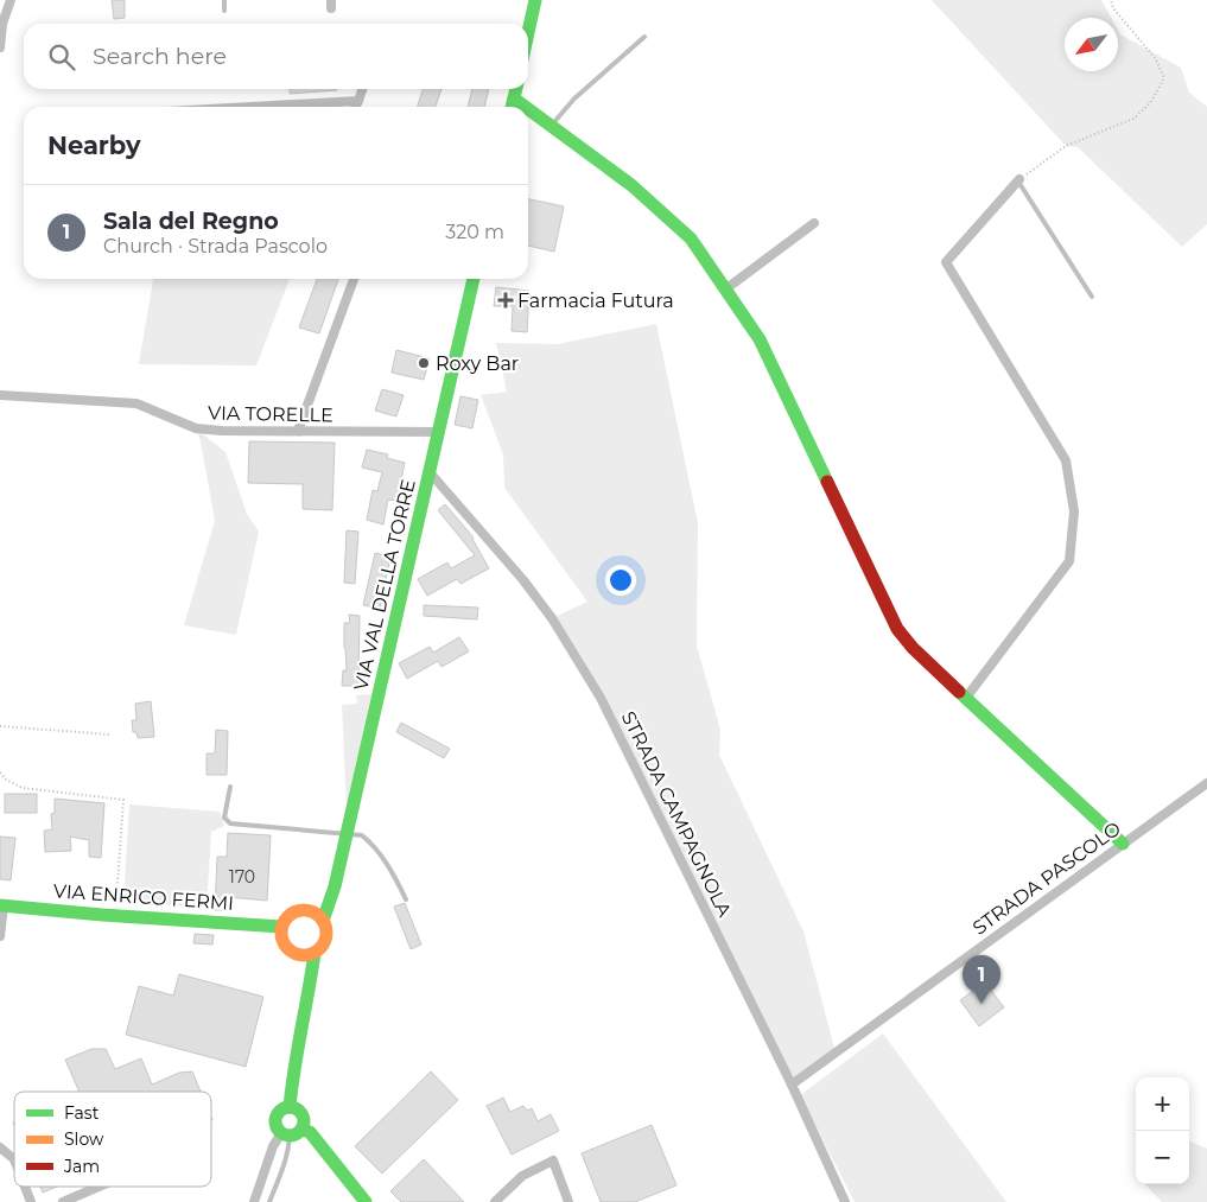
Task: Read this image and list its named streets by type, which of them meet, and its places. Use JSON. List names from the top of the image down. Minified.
{"streets":{"street":["VIA TORELLE","VIA VAL DELLA TORRE","STRADA CAMPAGNOLA","STRADA PASCOLO","VIA ENRICO FERMI"]},"crossings":[["VIA TORELLE","VIA VAL DELLA TORRE"],["VIA VAL DELLA TORRE","STRADA CAMPAGNOLA"],["VIA VAL DELLA TORRE","VIA ENRICO FERMI"],["STRADA CAMPAGNOLA","STRADA PASCOLO"]],"places":{"health":["Farmacia Futura"],"other":["Roxy Bar"]},"house_numbers":["170"],"legend":["Fast","Slow","Jam"],"north":"bottom left","page":{"search":"Search here","heading":"Nearby","list":[{"mark":"1","name":"Sala del Regno","note":"Church · Strada Pascolo","value":"320 m"}],"pins":"1","map_buttons":["+","−"]}}
